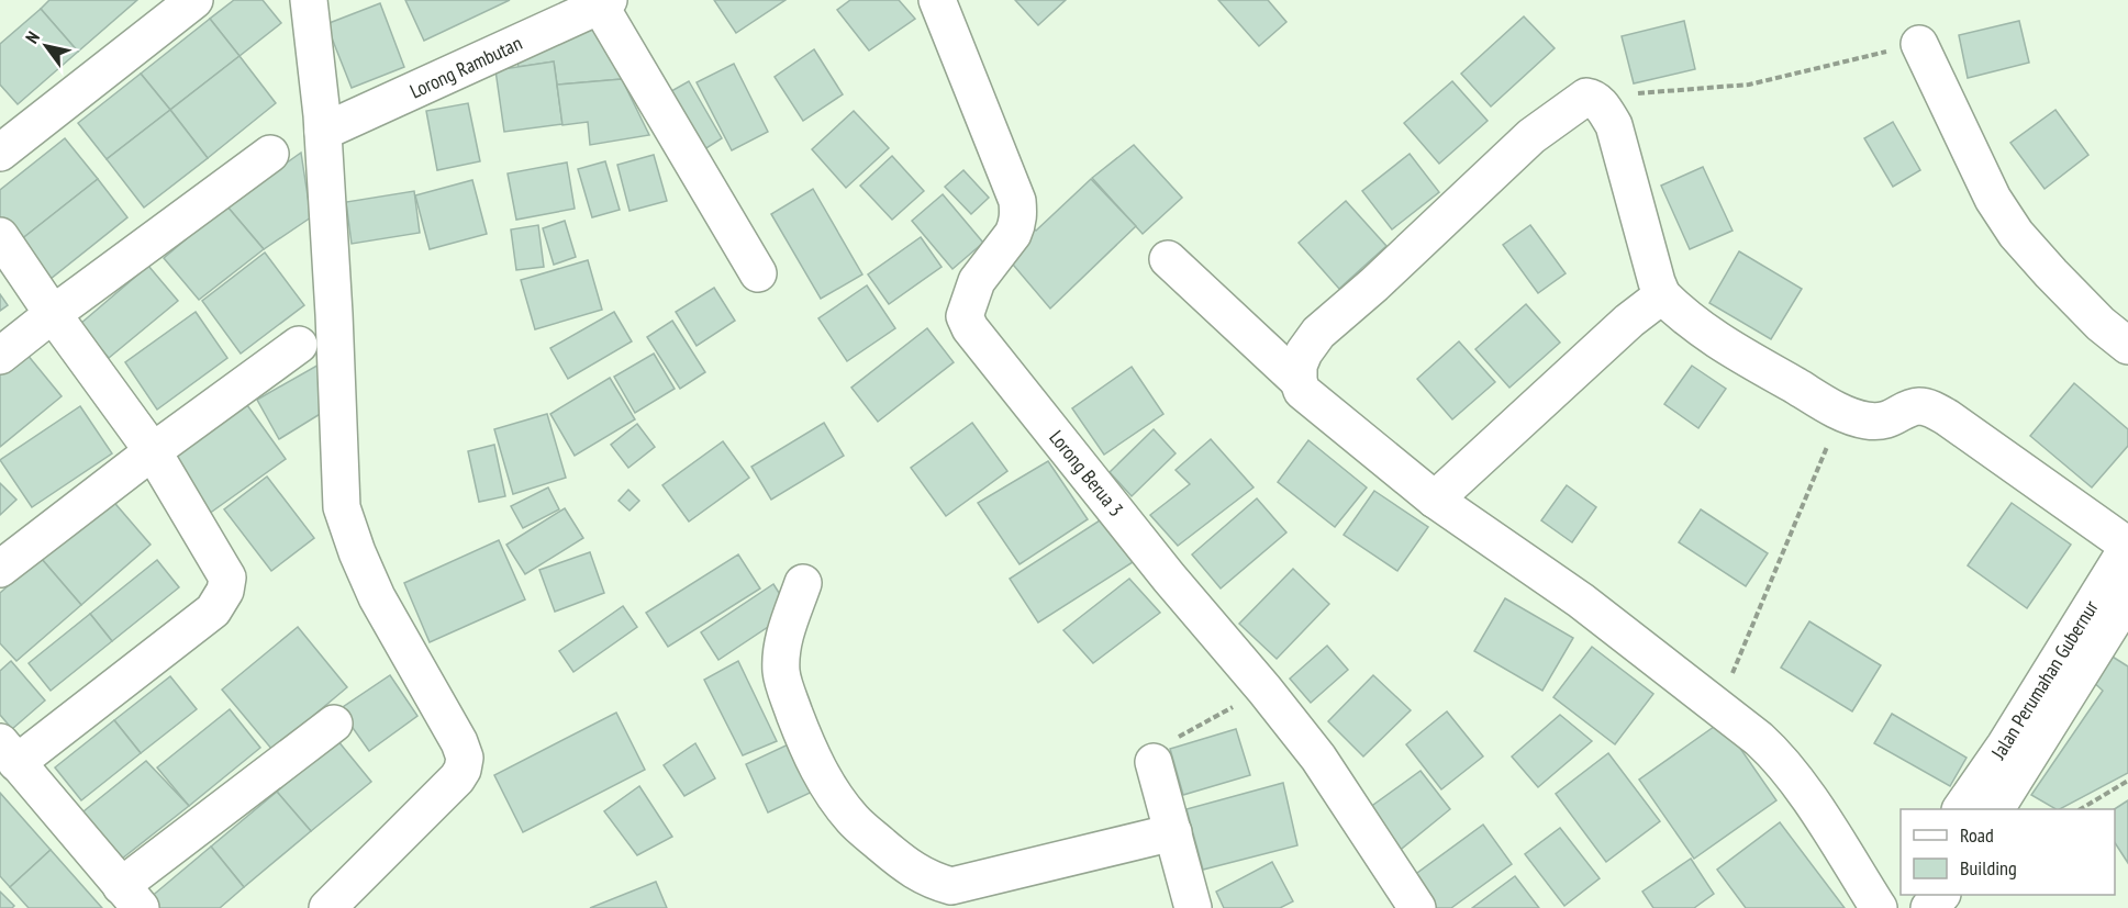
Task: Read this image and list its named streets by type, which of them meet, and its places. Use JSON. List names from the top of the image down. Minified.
{"streets":{"street":["Lorong Rambutan","Lorong Berua 3","Jalan Perumahan Gubernur"]},"legend":["Road","Building"],"north":"top left"}
